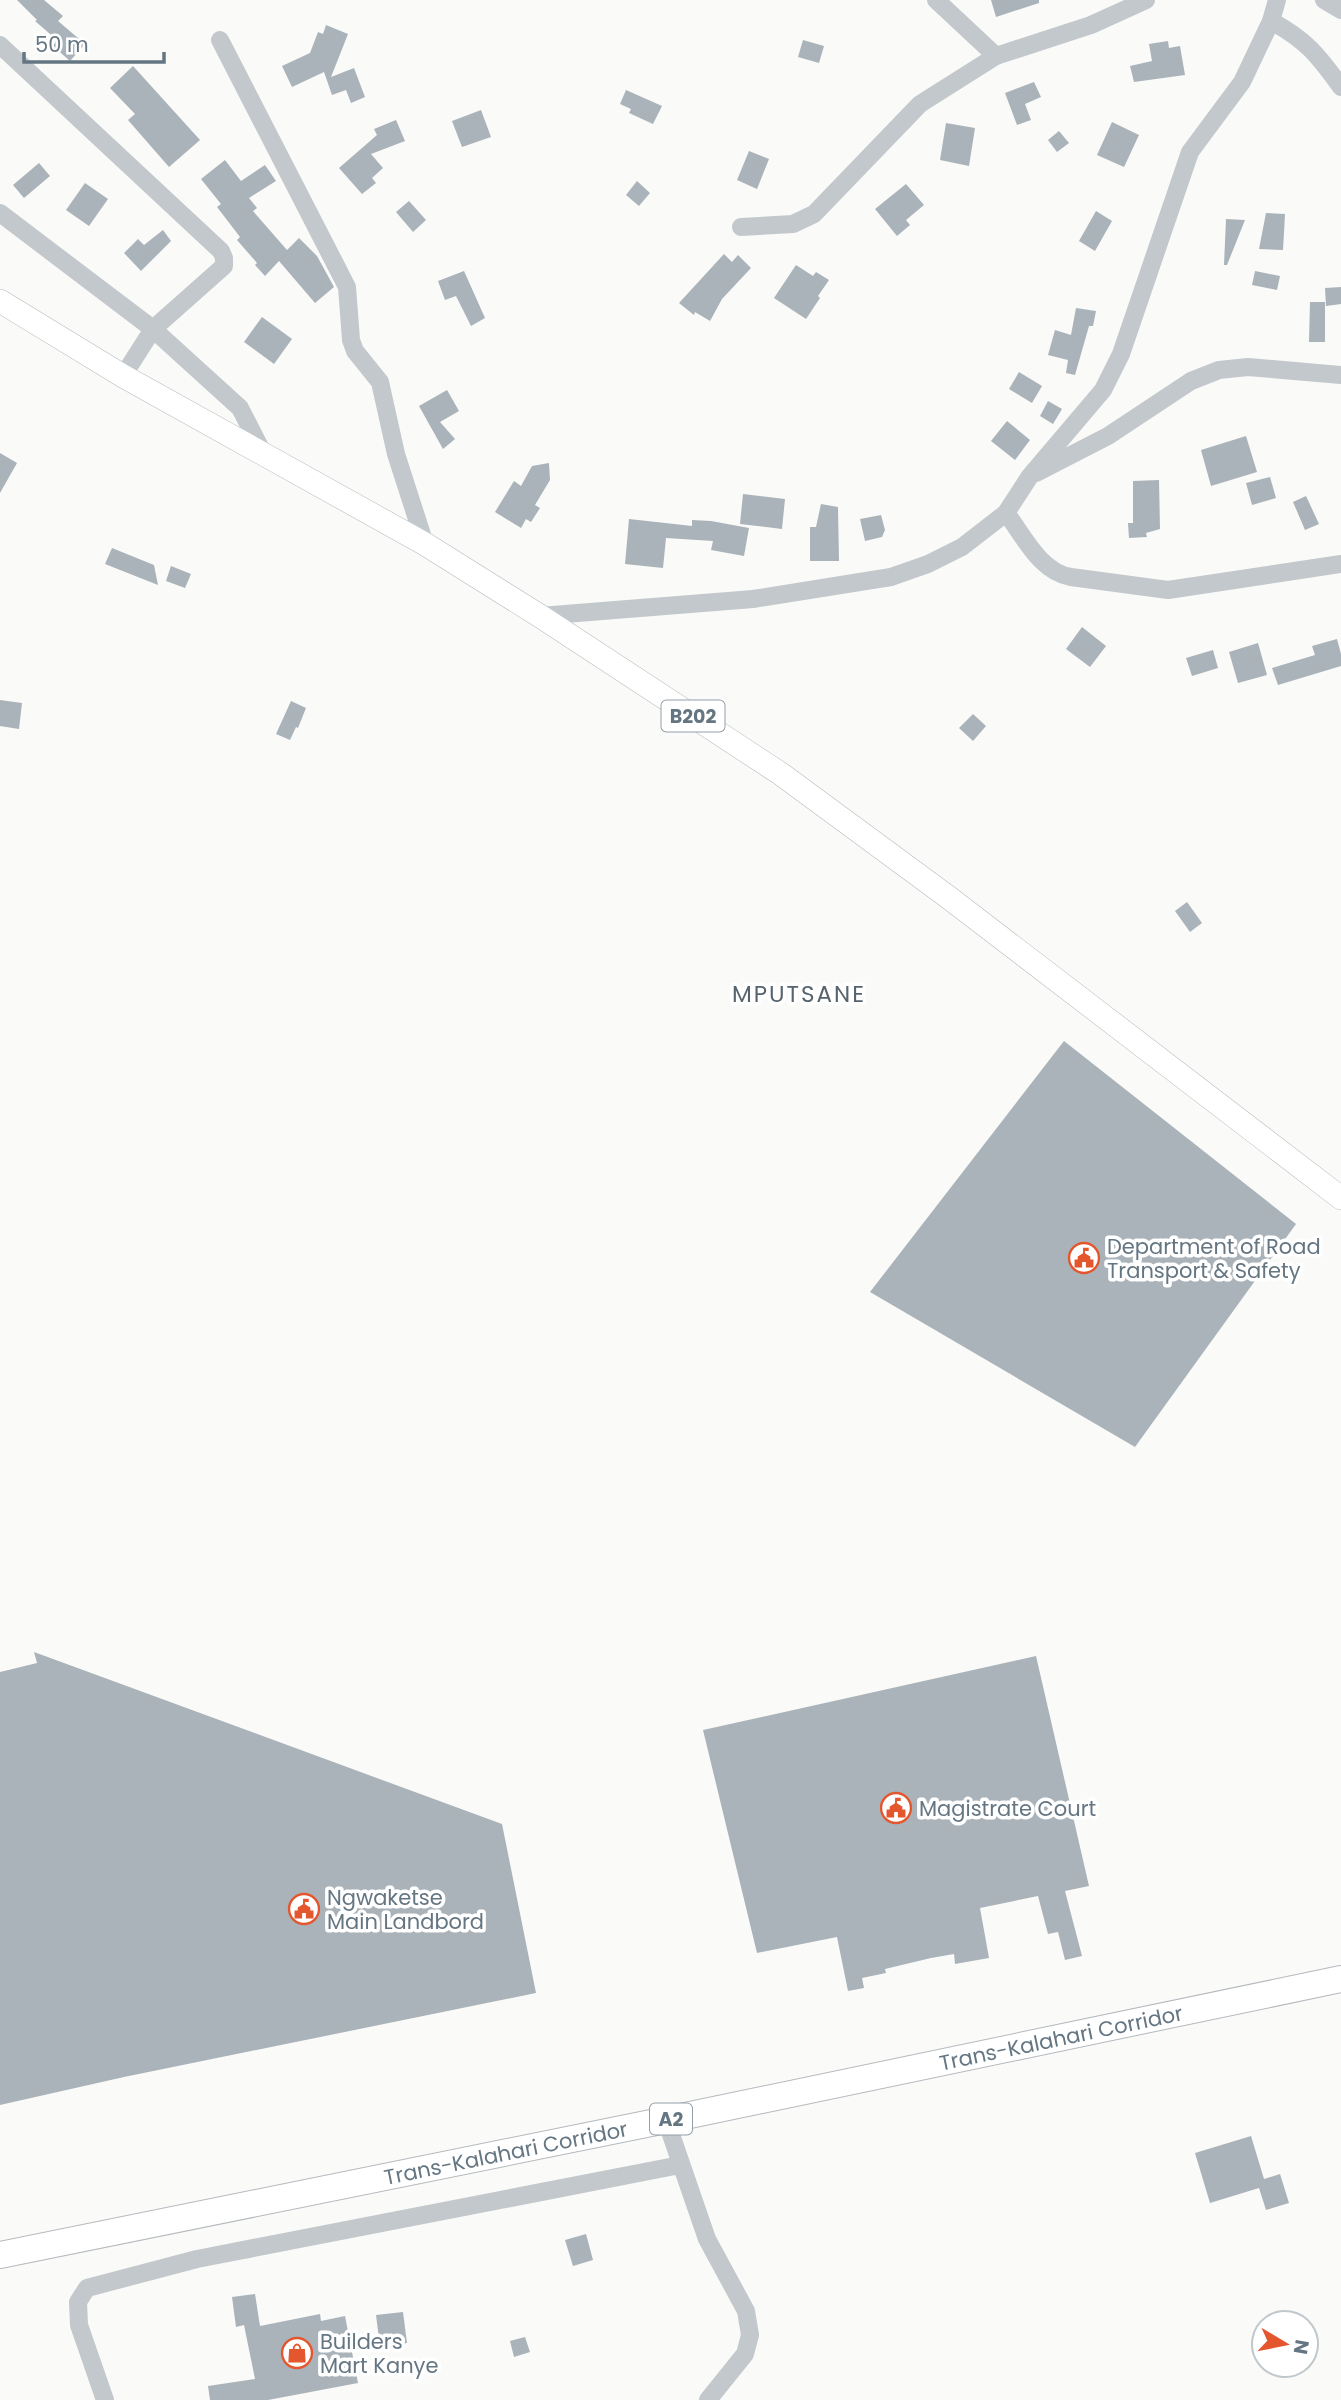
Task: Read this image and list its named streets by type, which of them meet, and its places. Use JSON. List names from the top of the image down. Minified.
{"streets":{"highway":["Trans-Kalahari Corridor","A2"],"main road":["B202"]},"districts":["MPUTSANE"],"places":{"public building":["Department of Road Transport & Safety","Magistrate Court","Ngwaketse Main Landbord"],"shop":["Builders Mart Kanye"]},"scale_bar":"50 m","north":"right"}
